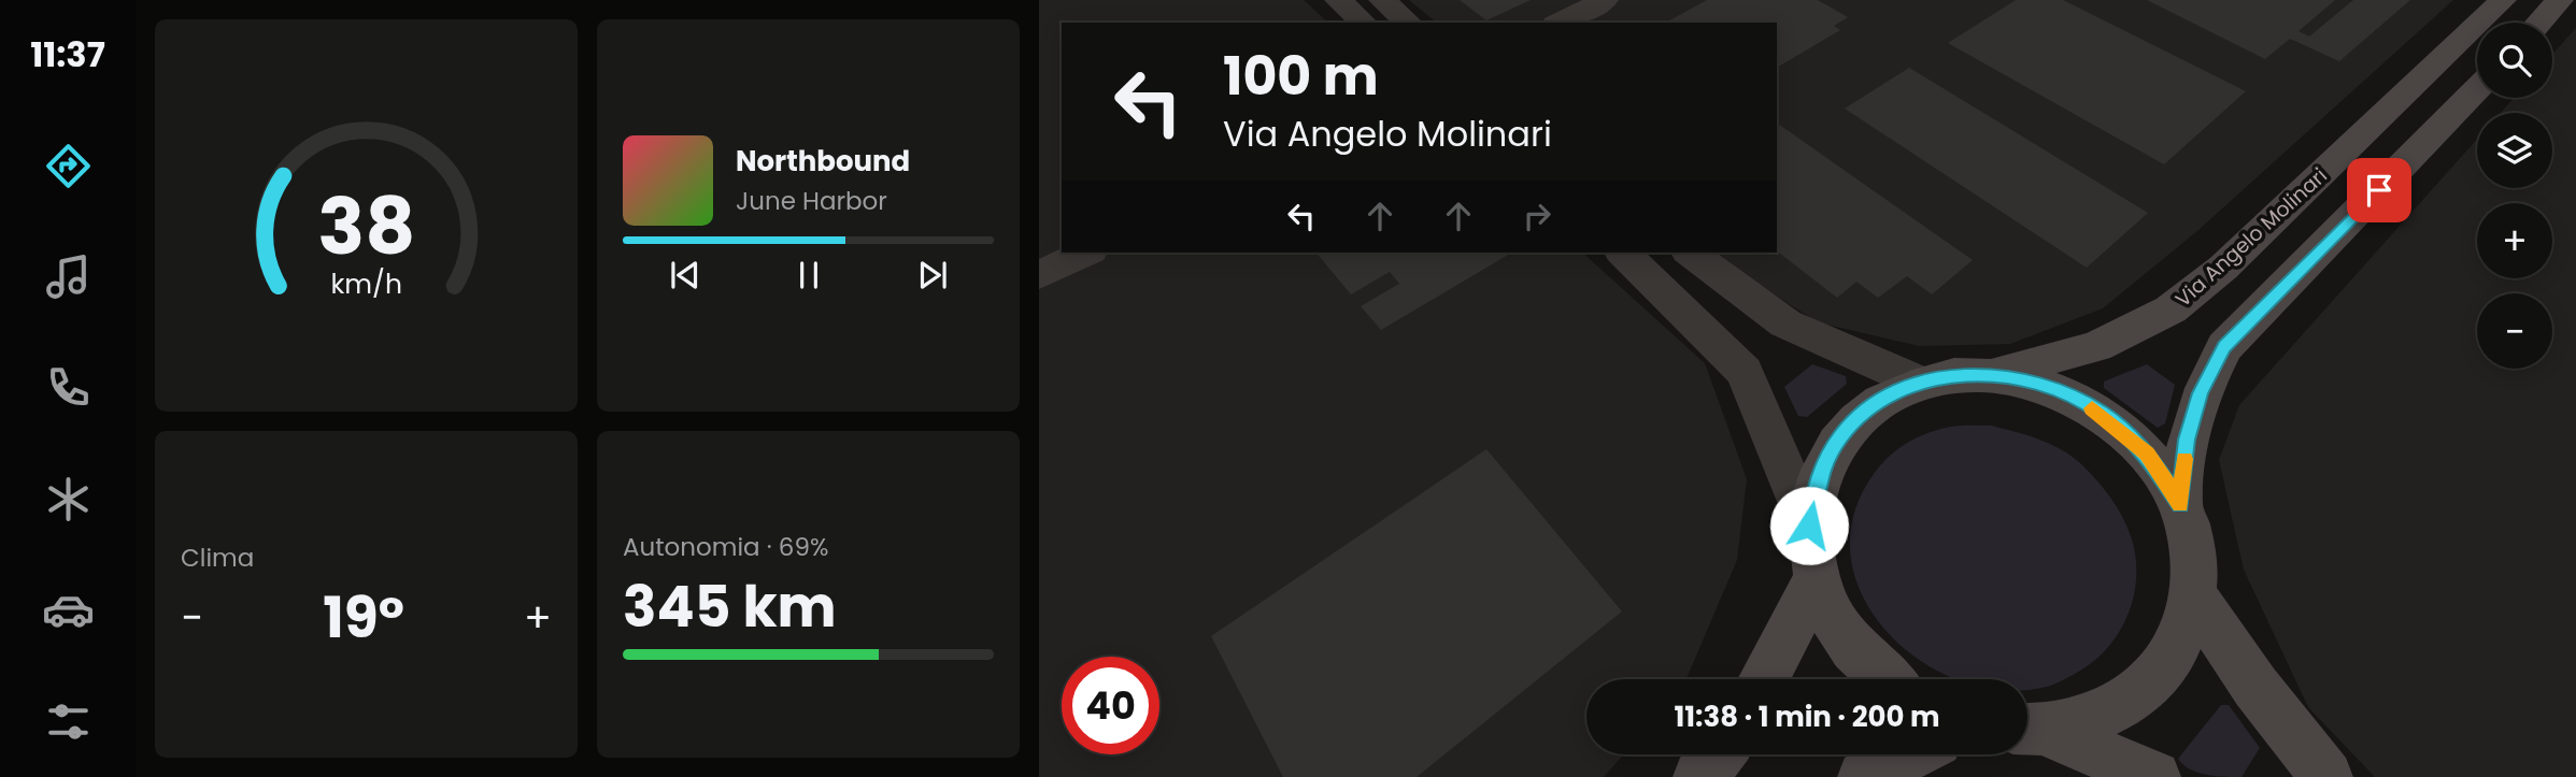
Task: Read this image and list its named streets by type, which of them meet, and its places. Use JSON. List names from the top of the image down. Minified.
{"streets":{"street":["Via Angelo Molinari"]},"page":{"tabs":"11:37","map_buttons":["+","−"],"turn":["100 m","Via Angelo Molinari"],"song":["Northbound","June Harbor"],"tile":["Clima",["Autonomia · 69%","345 km"]],"heat":["−","19°","+"],"limit":"40","trip":"11:38 · 1 min · 200 m","gauge":["38","km/h"]}}
